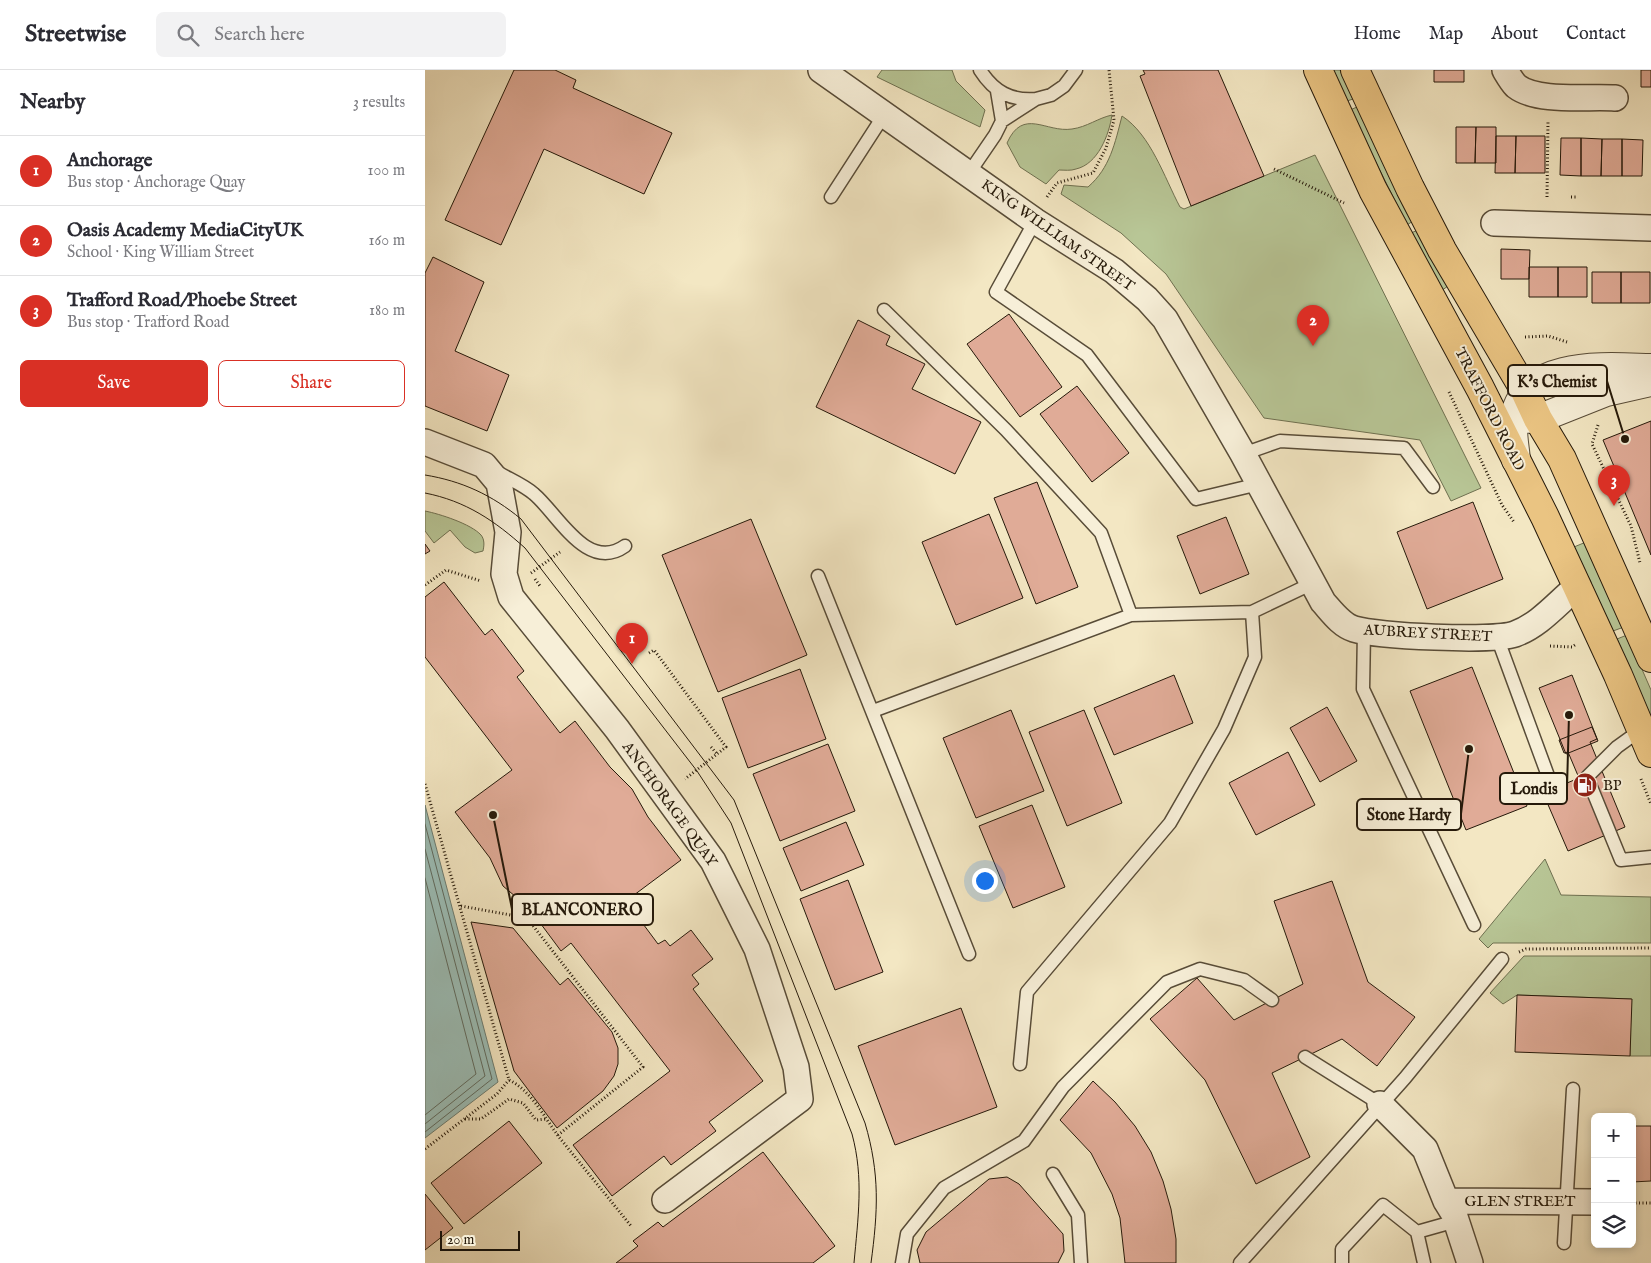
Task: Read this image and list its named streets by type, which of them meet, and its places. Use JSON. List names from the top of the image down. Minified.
{"streets":{"highway":["TRAFFORD ROAD"],"street":["KING WILLIAM STREET","AUBREY STREET","ANCHORAGE QUAY","GLEN STREET"]},"crossings":[["KING WILLIAM STREET","AUBREY STREET"],["TRAFFORD ROAD","AUBREY STREET"]],"places":{"other":["K's Chemist","Londis","Stone Hardy","BLANCONERO"],"fuel station":["BP"]},"scale_bar":"20 m","page":{"header":"Streetwise","search":"Search here","nav":["Home","Map","About","Contact"],"heading":["Nearby","3 results"],"list":[{"mark":"1","name":"Anchorage","note":"Bus stop · Anchorage Quay","value":"100 m"},{"mark":"2","name":"Oasis Academy MediaCityUK","note":"School · King William Street","value":"160 m"},{"mark":"3","name":"Trafford Road/Phoebe Street","note":"Bus stop · Trafford Road","value":"180 m"}],"pins":["2","3","1"],"buttons":["Save","Share"],"map_buttons":["+","−"],"scale":"20 m"}}
